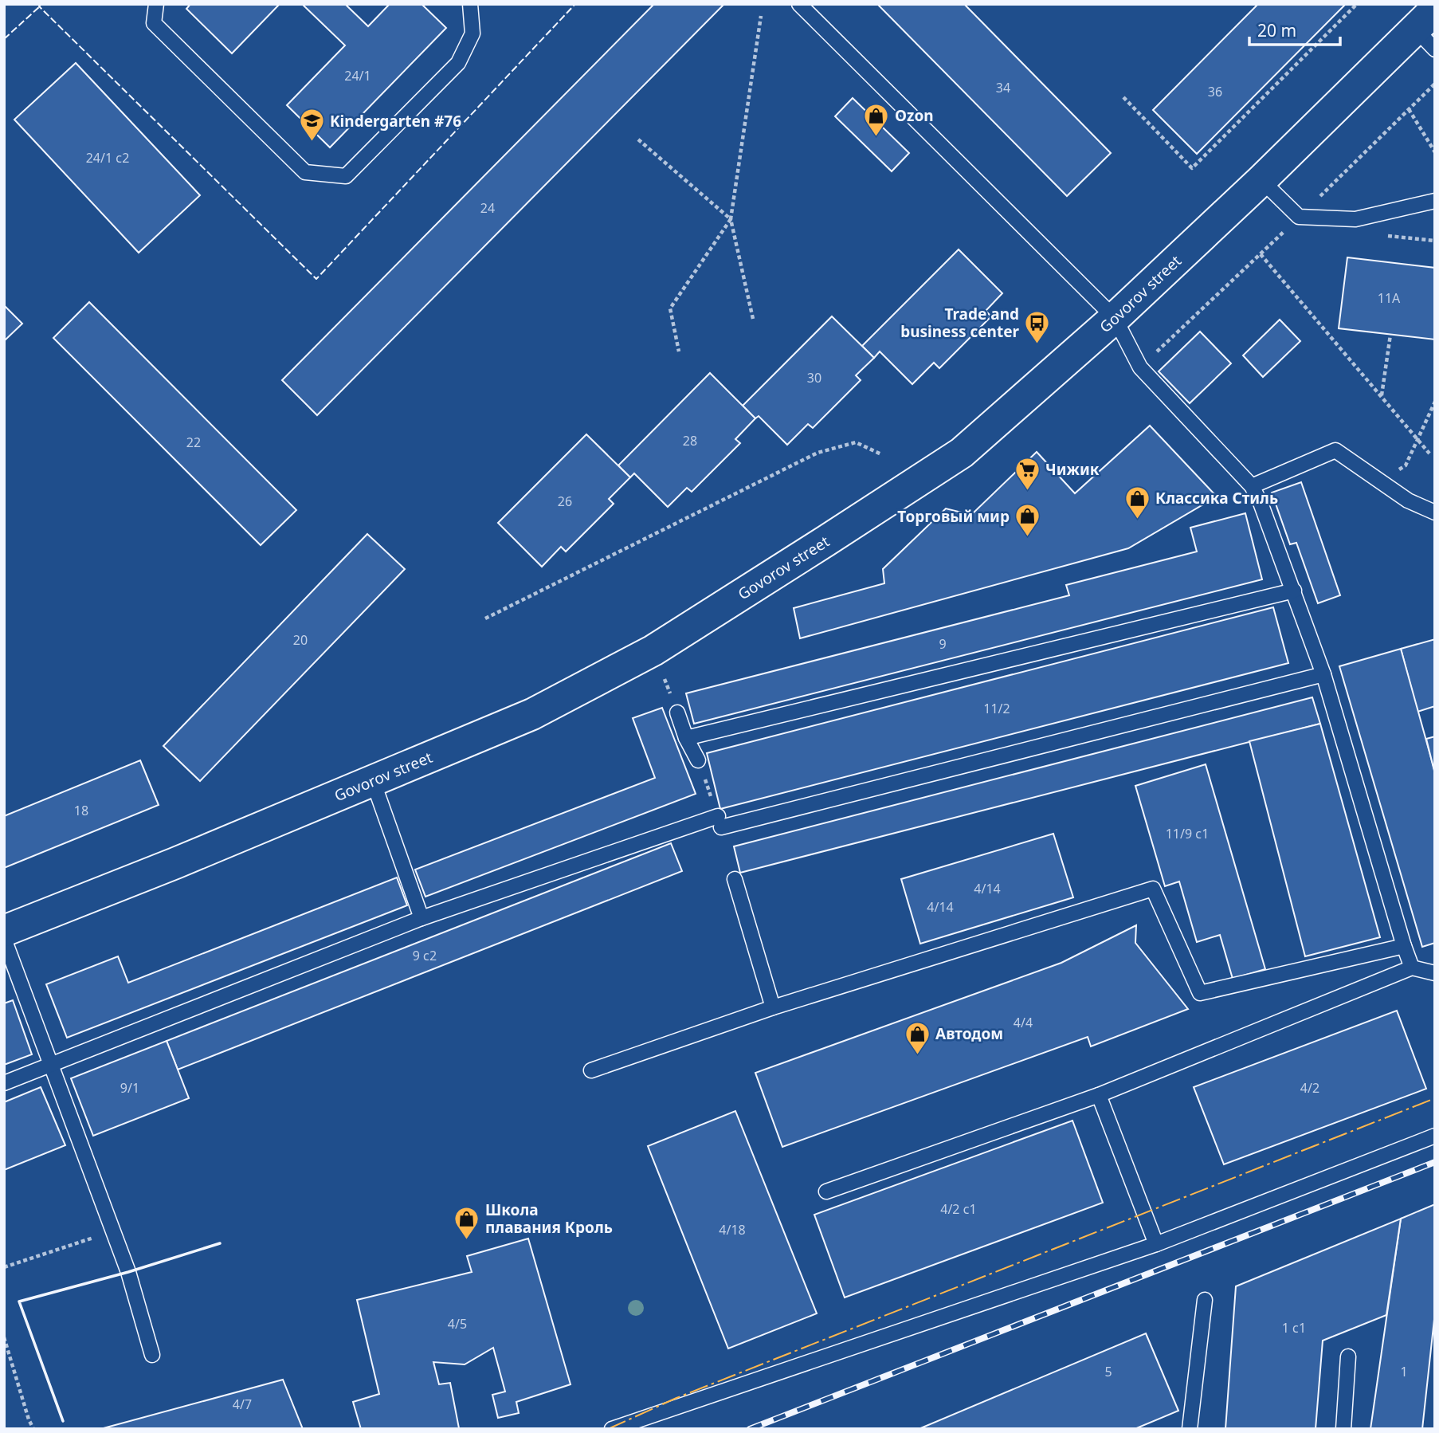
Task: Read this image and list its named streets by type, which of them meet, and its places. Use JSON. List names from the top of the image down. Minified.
{"streets":{"street":["Govorov street"]},"places":{"shop":["Ozon","Классика Стиль","Торговый мир","Автодом","Школа плавания Кроль"],"school or university":["Kindergarten #76"],"bus stop":["Trade and business center"],"supermarket":["Чижик"]},"house_numbers":["24/1","34","36","24/1 с2","24","11А","30","28","22","26","20","9","11/2","18","11/9 с1","4/14","4/14","9 с2","4/4","9/1","4/2","4/2 с1","4/18","4/5","1 с1","5","1","4/7"],"scale_bar":"20 m"}
